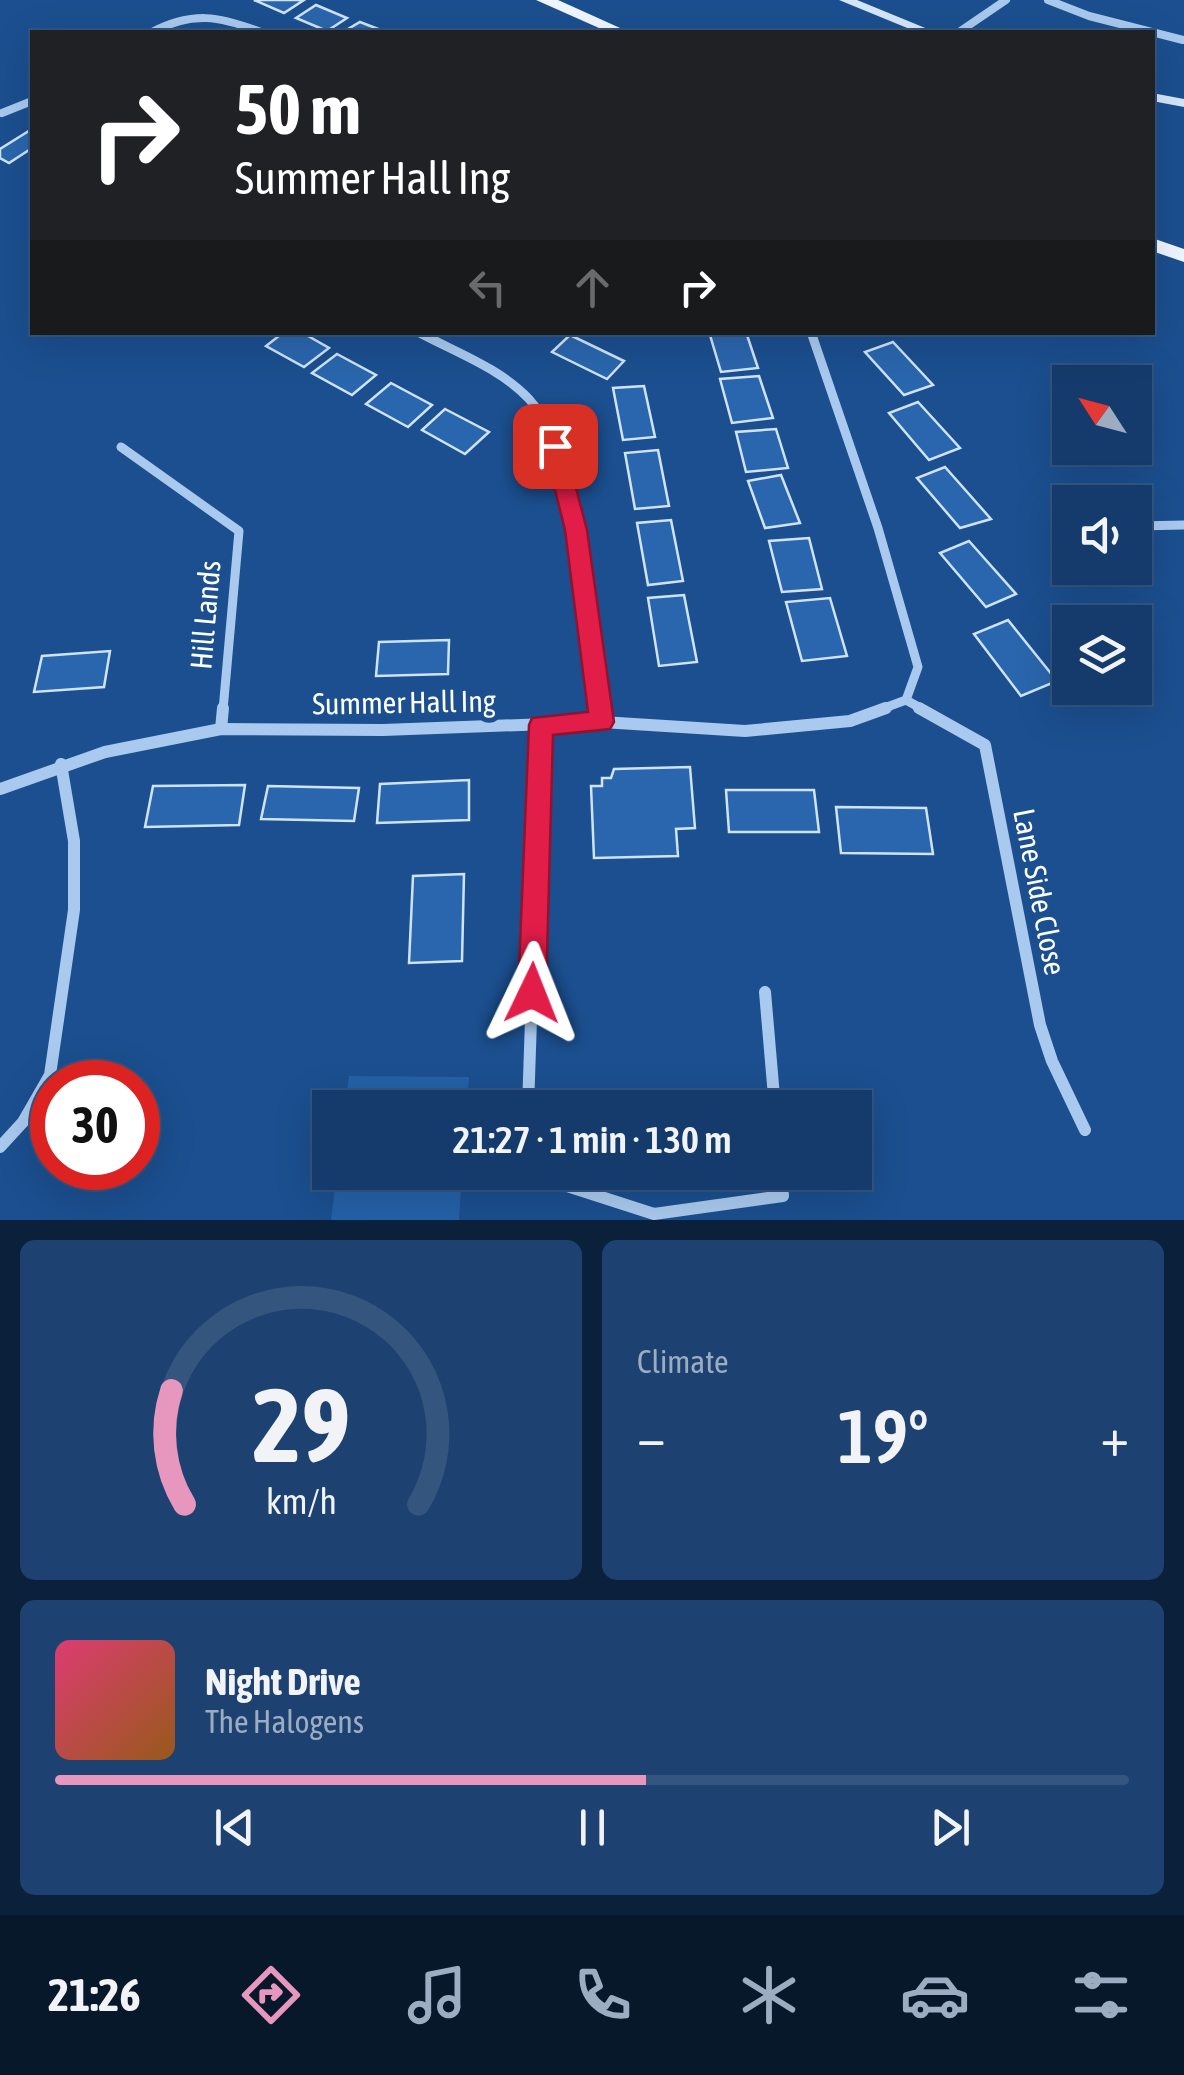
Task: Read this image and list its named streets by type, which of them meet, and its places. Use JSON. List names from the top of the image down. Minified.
{"streets":{"street":["Hill Lands","Summer Hall Ing","Lane Side Close"]},"crossings":[["Hill Lands","Summer Hall Ing"],["Summer Hall Ing","Lane Side Close"]],"north":"top left","page":{"turn":["50 m","Summer Hall Ing"],"limit":"30","trip":"21:27 · 1 min · 130 m","tile":"Climate","heat":["−","19°","+"],"song":["Night Drive","The Halogens"],"tabs":"21:26","gauge":["29","km/h"]}}
